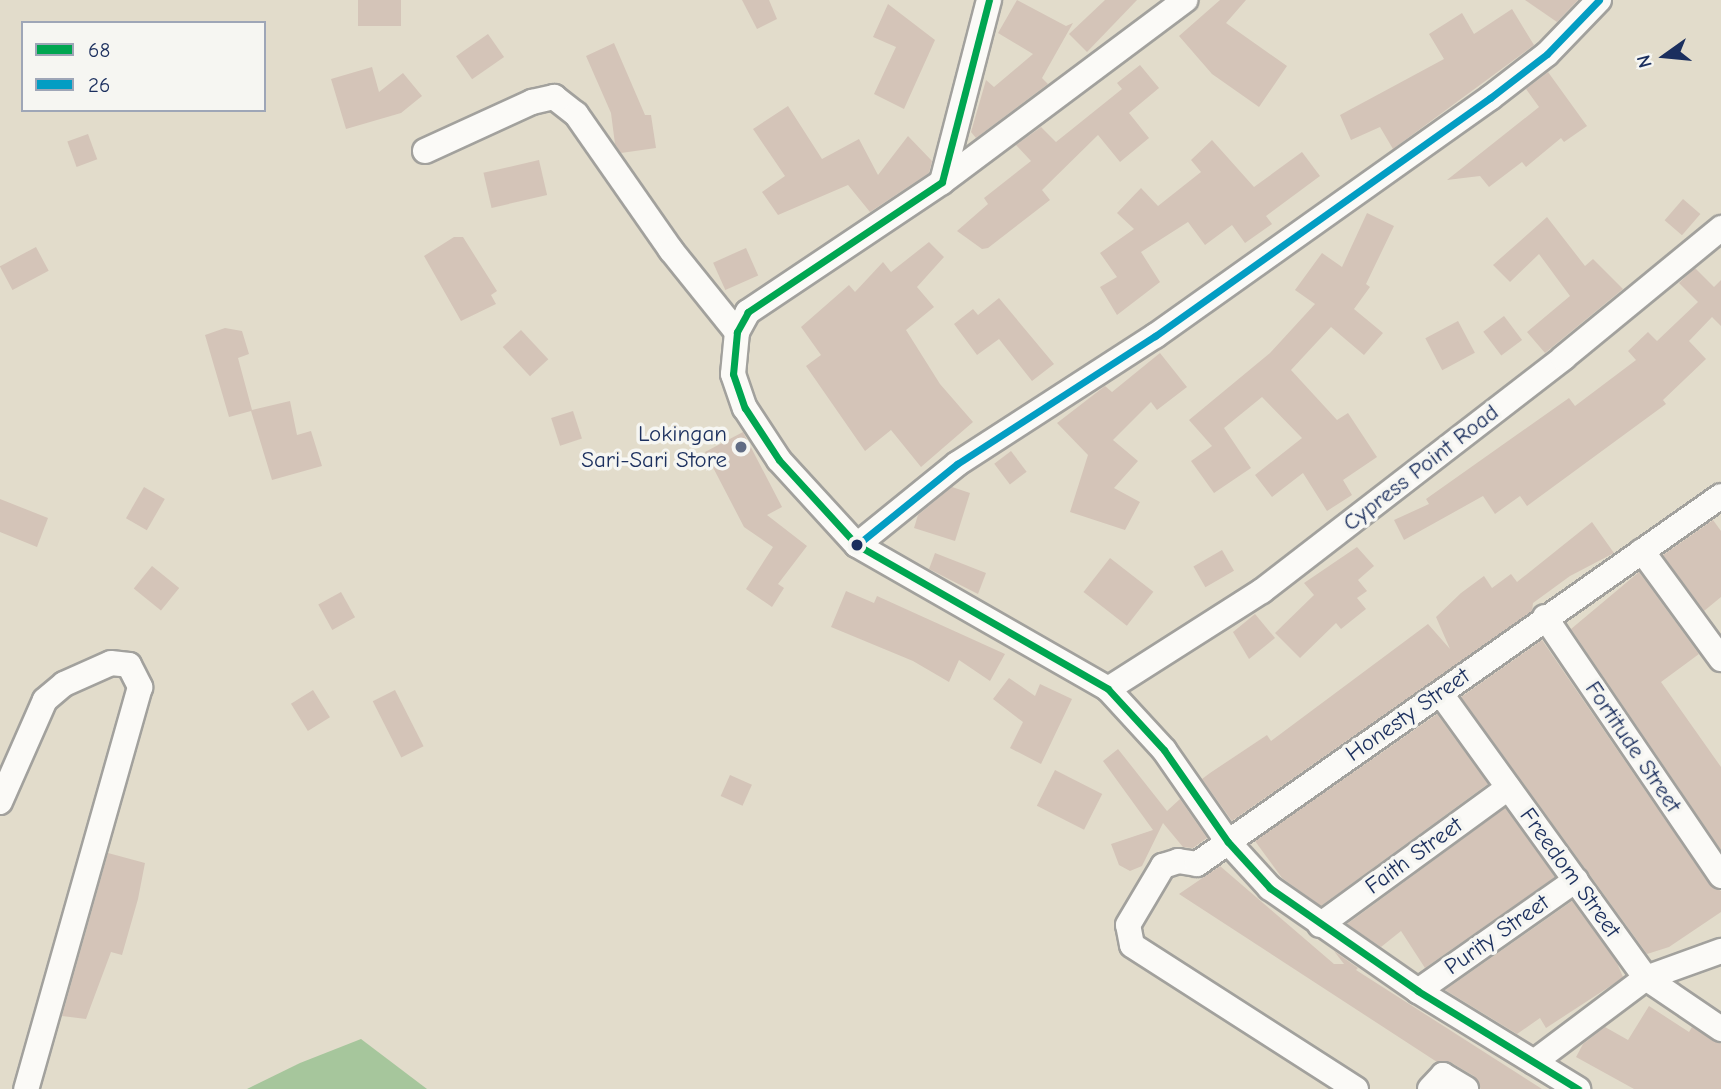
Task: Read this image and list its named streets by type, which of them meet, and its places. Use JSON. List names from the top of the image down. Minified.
{"streets":{"street":["Cypress Point Road","Honesty Street","Fortitude Street","Faith Street","Freedom Street","Purity Street"]},"crossings":[["Honesty Street","Fortitude Street"],["Honesty Street","Freedom Street"],["Faith Street","Freedom Street"],["Freedom Street","Purity Street"]],"places":["Lokingan Sari-Sari Store"],"lines":["transit line 68","transit line 26"],"legend":["68","26"],"north":"left"}
